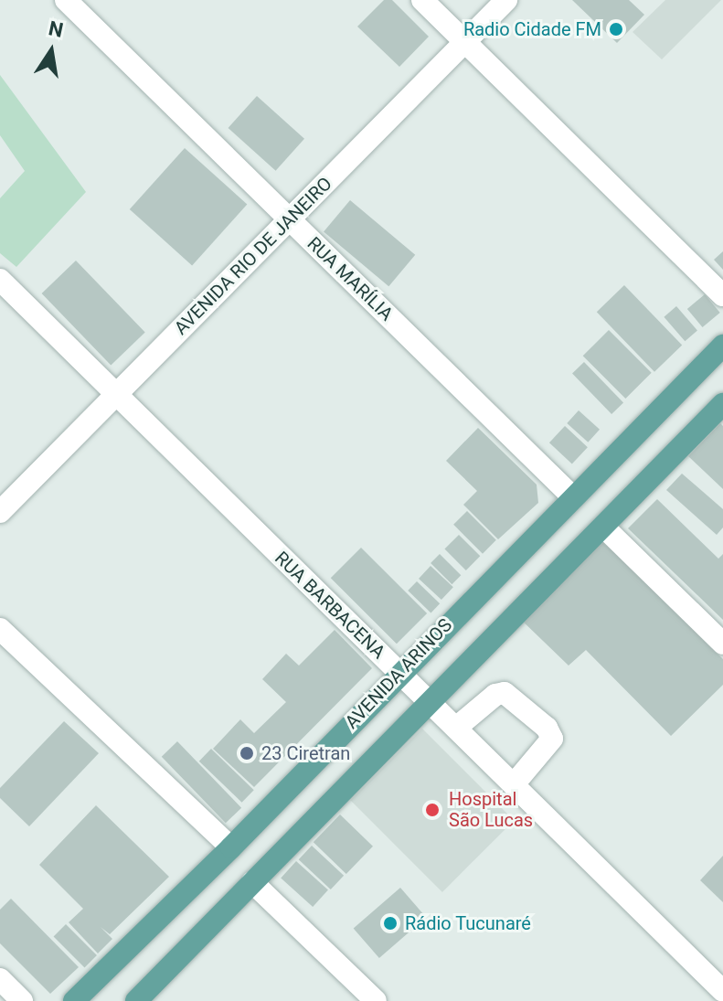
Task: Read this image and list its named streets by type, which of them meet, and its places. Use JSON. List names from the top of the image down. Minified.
{"streets":{"main road":["AVENIDA ARINOS"],"street":["AVENIDA RIO DE JANEIRO","RUA MARÍLIA","RUA BARBACENA"]},"crossings":[["AVENIDA RIO DE JANEIRO","RUA MARÍLIA"],["AVENIDA RIO DE JANEIRO","RUA BARBACENA"],["RUA MARÍLIA","AVENIDA ARINOS"],["RUA BARBACENA","AVENIDA ARINOS"]],"places":["Radio Cidade FM","23 Ciretran","Hospital São Lucas","Rádio Tucunaré"],"north":"top"}
